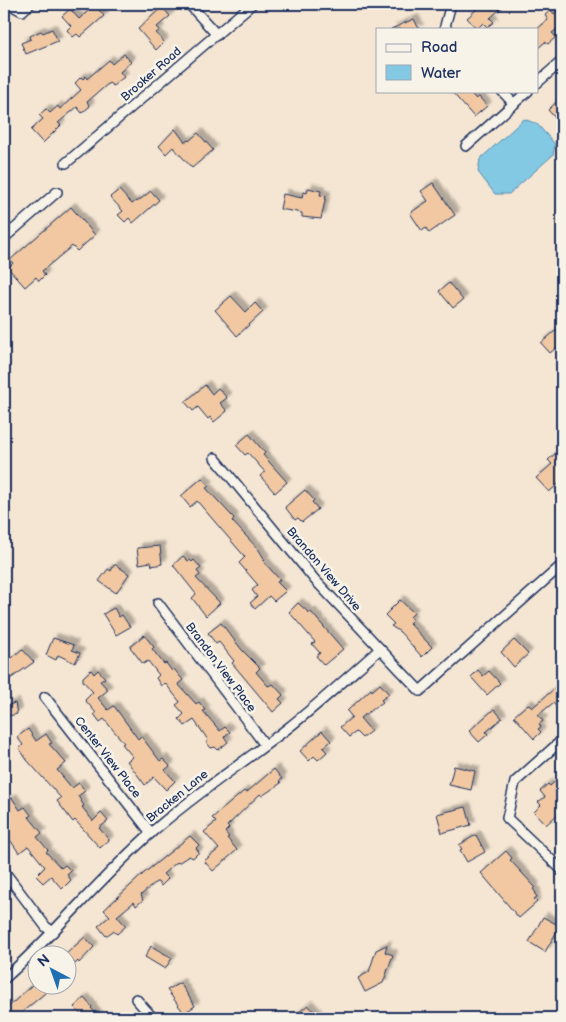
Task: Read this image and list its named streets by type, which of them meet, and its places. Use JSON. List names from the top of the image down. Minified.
{"streets":{"street":["Brooker Road","Brandon View Drive","Brandon View Place","Center View Place","Bracken Lane"]},"crossings":[["Brandon View Drive","Bracken Lane"],["Brandon View Place","Bracken Lane"],["Center View Place","Bracken Lane"]],"legend":["Road","Water"],"north":"top left"}
